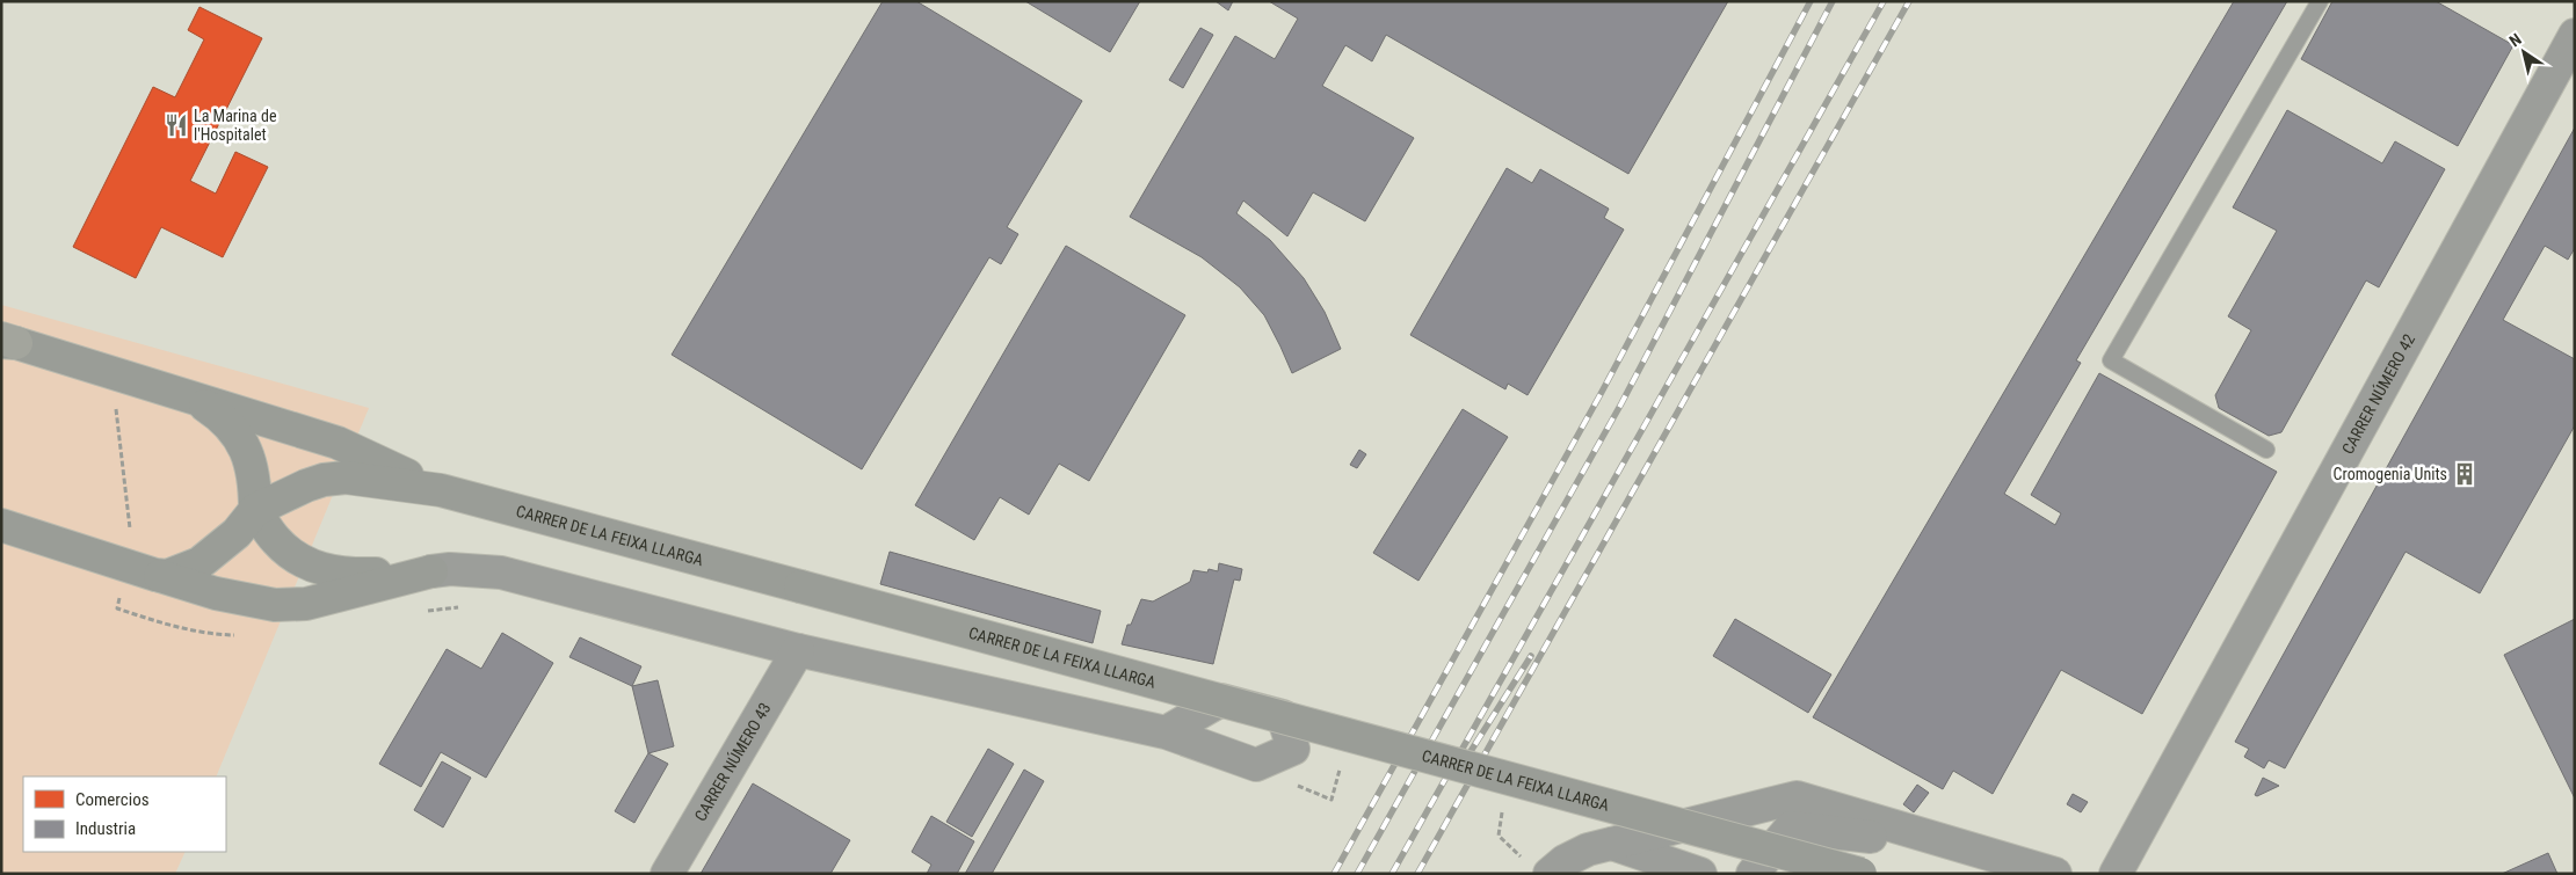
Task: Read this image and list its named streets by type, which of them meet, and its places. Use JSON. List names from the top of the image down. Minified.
{"streets":{"main road":["CARRER DE LA FEIXA LLARGA"],"street":["CARRER NÚMERO 42","CARRER NÚMERO 43"]},"places":{"restaurant":["La Marina de l'Hospitalet"],"building":["Cromogenia Units"]},"legend":["Comercios","Industria"],"north":"top left"}
